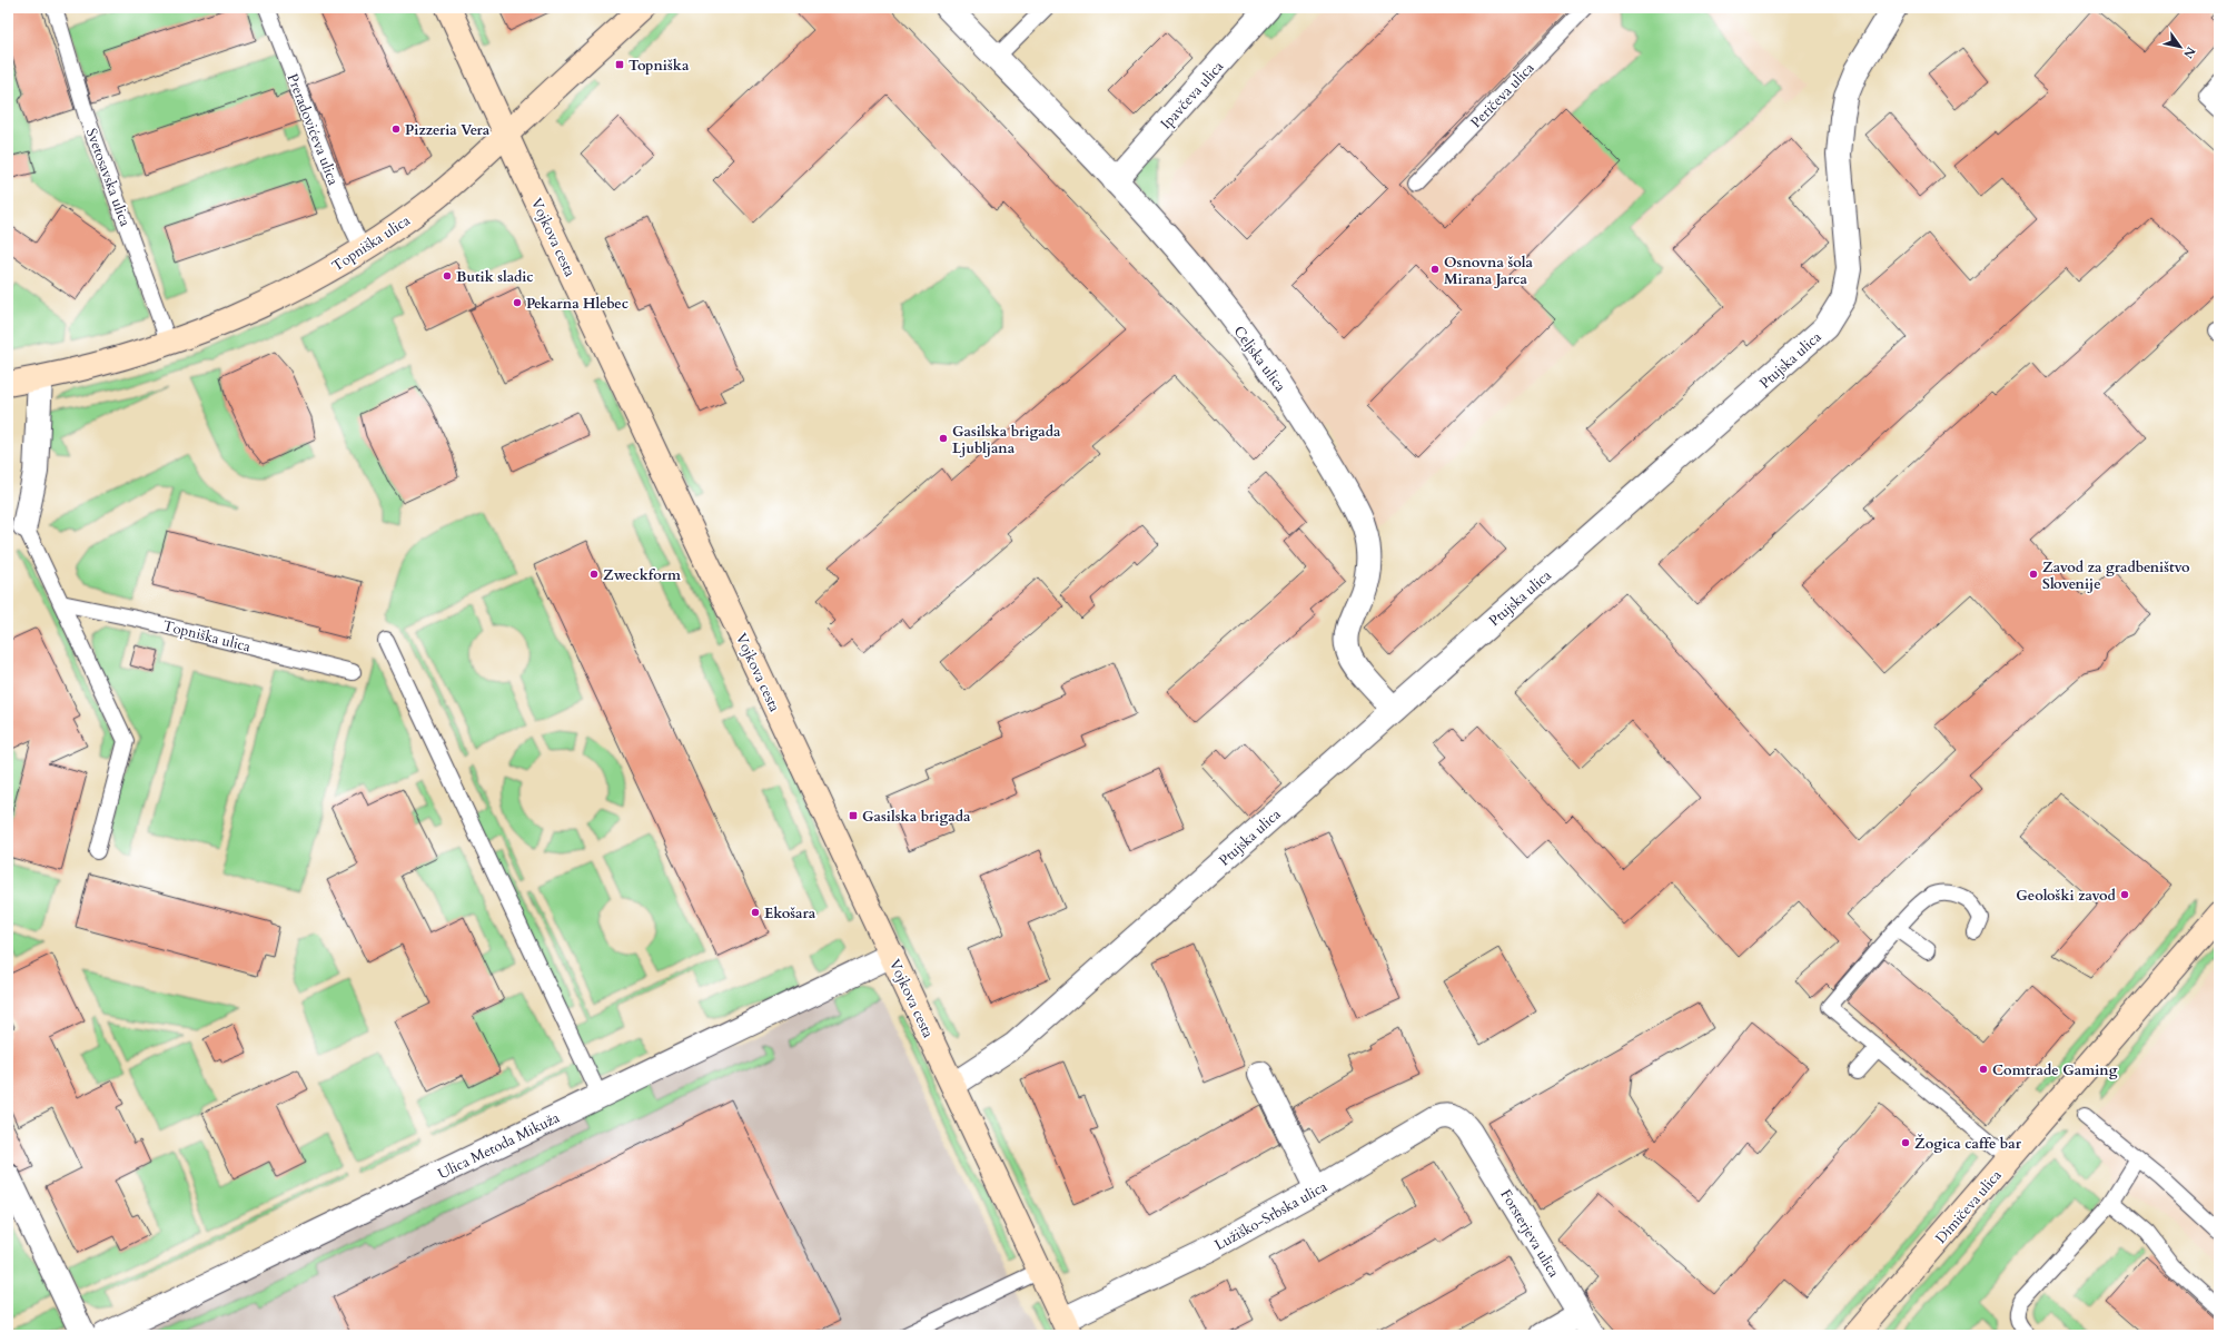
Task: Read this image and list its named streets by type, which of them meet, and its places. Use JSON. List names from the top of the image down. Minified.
{"streets":{"street":["Ipavčeva ulica","Vojkova cesta","Topniška ulica","Celjska ulica","Ptujska ulica","Ulica Metoda Mikuža","Dimičeva ulica","Lužiško-Srbska ulica","Forsterjeva ulica"],"lane":["Peričeva ulica","Preradovićeva ulica","Svetosavska ulica"]},"crossings":[["Ipavčeva ulica","Celjska ulica"],["Preradovićeva ulica","Topniška ulica"],["Svetosavska ulica","Topniška ulica"],["Vojkova cesta","Topniška ulica"],["Vojkova cesta","Ptujska ulica"],["Vojkova cesta","Ulica Metoda Mikuža"],["Vojkova cesta","Lužiško-Srbska ulica"],["Celjska ulica","Ptujska ulica"],["Lužiško-Srbska ulica","Forsterjeva ulica"]],"places":{"transit":["Topniška","Gasilska brigada"],"other":["Pizzeria Vera","Osnovna šola Mirana Jarca","Butik sladic","Pekarna Hlebec","Gasilska brigada Ljubljana","Zweckform","Zavod za gradbeništvo Slovenije","Geološki zavod","Ekošara","Comtrade Gaming","Žogica caffe bar"]},"north":"bottom right"}
